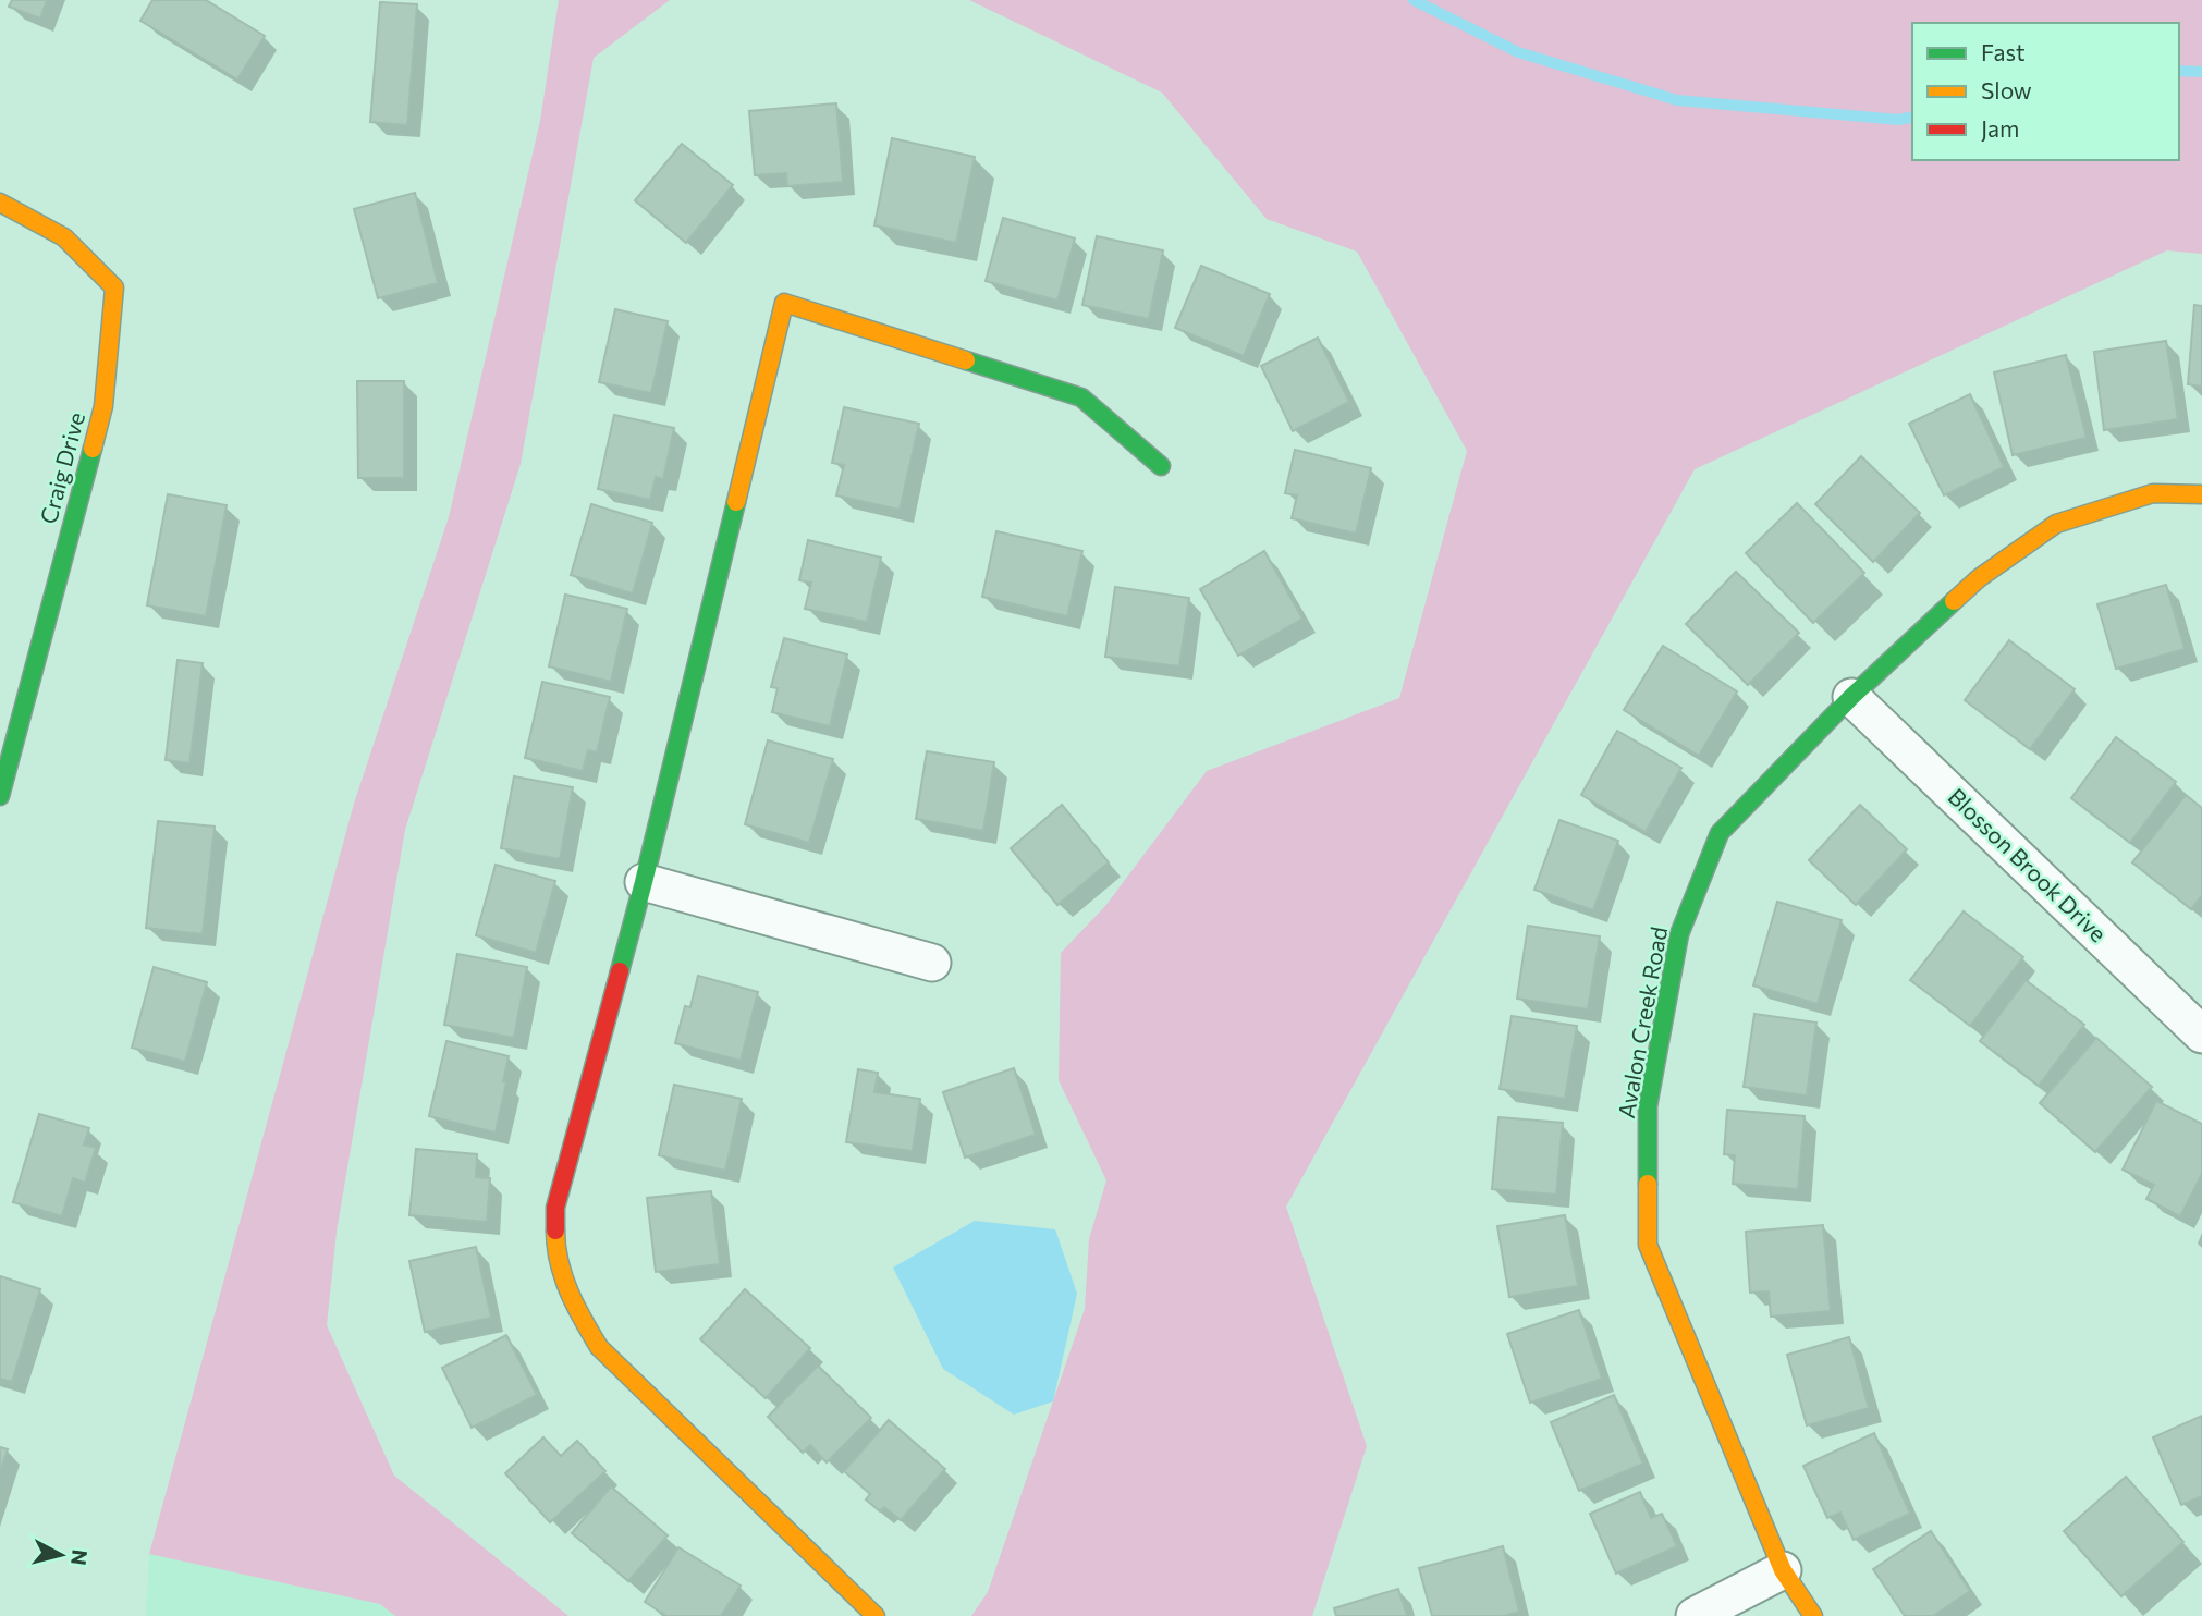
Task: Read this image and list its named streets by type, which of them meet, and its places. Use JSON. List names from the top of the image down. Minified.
{"streets":{"street":["Craig Drive","Blosson Brook Drive","Avalon Creek Road"]},"crossings":[["Blosson Brook Drive","Avalon Creek Road"]],"legend":["Fast","Slow","Jam"],"north":"right"}
